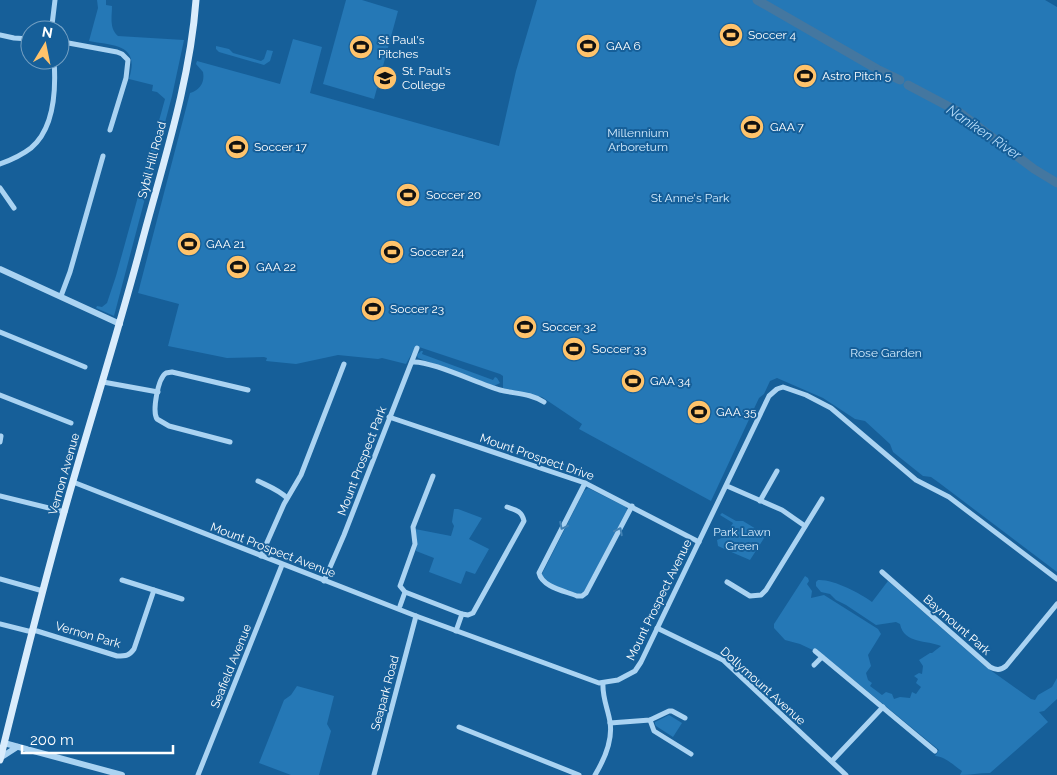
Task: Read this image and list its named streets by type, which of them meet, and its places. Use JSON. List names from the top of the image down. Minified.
{"streets":{"main road":["Sybil Hill Road","Vernon Avenue"],"street":["Mount Prospect Drive","Mount Prospect Park","Mount Prospect Avenue","Baymount Park","Vernon Park","Seafield Avenue","Dollymount Avenue","Seapark Road"]},"crossings":[["Sybil Hill Road","Vernon Avenue"],["Mount Prospect Drive","Mount Prospect Park"],["Mount Prospect Drive","Mount Prospect Avenue"],["Mount Prospect Park","Mount Prospect Avenue"],["Vernon Avenue","Mount Prospect Avenue"],["Vernon Avenue","Vernon Park"],["Mount Prospect Avenue","Seafield Avenue"],["Mount Prospect Avenue","Dollymount Avenue"],["Mount Prospect Avenue","Seapark Road"]],"water":["Naniken River"],"parks":["Millennium Arboretum","St Anne's Park","Rose Garden","Park Lawn Green"],"places":{"sports":["Soccer 4","GAA 6","St Paul's Pitches","Astro Pitch 5","GAA 7","Soccer 17","Soccer 20","GAA 21","Soccer 24","GAA 22","Soccer 23","Soccer 32","Soccer 33","GAA 34","GAA 35"],"school or university":["St. Paul's College"]},"scale_bar":"200 m","north":"top"}
